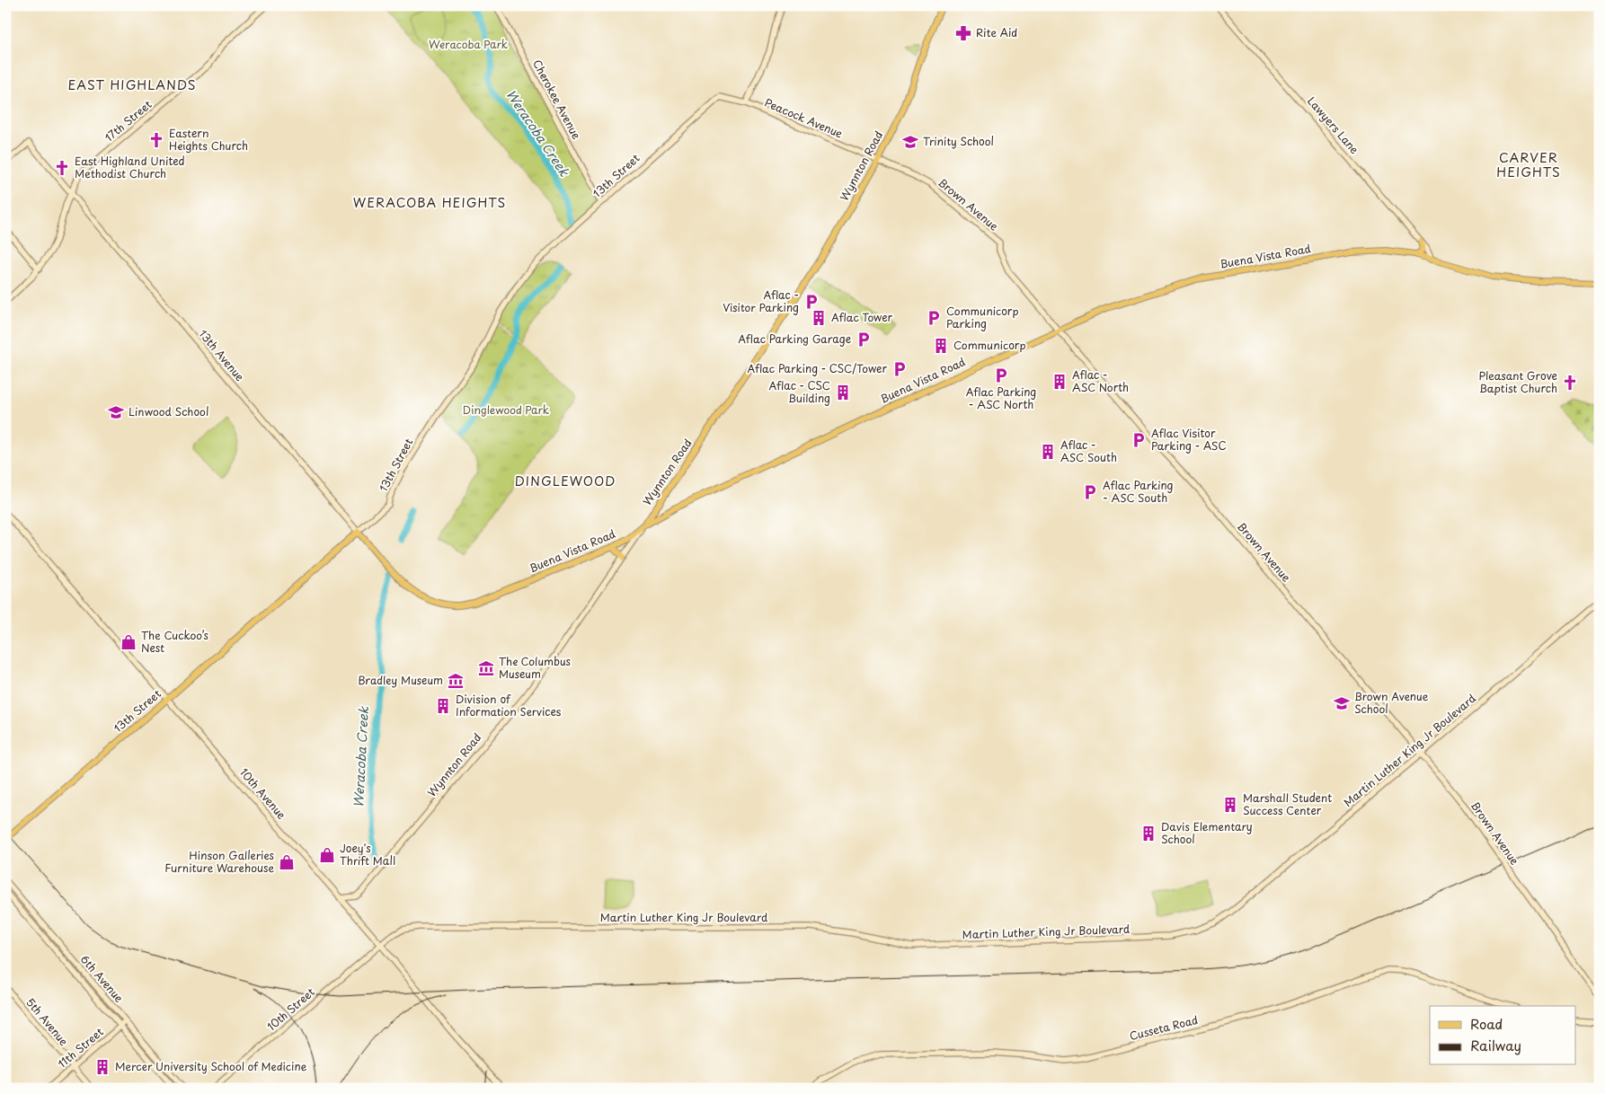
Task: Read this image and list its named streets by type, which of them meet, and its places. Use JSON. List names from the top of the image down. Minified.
{"streets":{"main road":["Wynnton Road","13th Street","Buena Vista Road"],"street":["Cherokee Avenue","Peacock Avenue","17th Street","Lawyers Lane","Brown Avenue","13th Avenue","Martin Luther King Jr Boulevard","10th Avenue","6th Avenue","10th Street","5th Avenue","Cusseta Road","11th Street"]},"crossings":[["Cherokee Avenue","13th Street"],["Peacock Avenue","Wynnton Road"],["Peacock Avenue","13th Street"],["Peacock Avenue","Brown Avenue"],["17th Street","13th Avenue"],["Lawyers Lane","Buena Vista Road"],["Wynnton Road","Brown Avenue"],["Wynnton Road","Buena Vista Road"],["Wynnton Road","10th Avenue"],["13th Street","Buena Vista Road"],["13th Street","13th Avenue"],["13th Street","10th Avenue"],["Brown Avenue","Buena Vista Road"],["Brown Avenue","Martin Luther King Jr Boulevard"],["Buena Vista Road","13th Avenue"],["Martin Luther King Jr Boulevard","10th Avenue"],["Martin Luther King Jr Boulevard","10th Street"],["10th Avenue","10th Street"],["6th Avenue","11th Street"],["5th Avenue","11th Street"]],"districts":["EAST HIGHLANDS","CARVER HEIGHTS","WERACOBA HEIGHTS","DINGLEWOOD"],"water":["Weracoba Creek"],"parks":["Weracoba Park","Dinglewood Park"],"places":{"pharmacy":["Rite Aid"],"church":["Eastern Heights Church","East Highland United Methodist Church","Pleasant Grove Baptist Church"],"school or university":["Trinity School","Linwood School","Brown Avenue School"],"parking":["Aflac - Visitor Parking","Communicorp Parking","Aflac Parking Garage","Aflac Parking - CSC/Tower","Aflac Parking - ASC North","Aflac Visitor Parking - ASC","Aflac Parking - ASC South"],"building":["Aflac Tower","Communicorp","Aflac - ASC North","Aflac - CSC Building","Aflac - ASC South","Division of Information Services","Marshall Student Success Center","Davis Elementary School","Mercer University School of Medicine"],"shop":["The Cuckoo’s Nest","Joey's Thrift Mall","Hinson Galleries Furniture Warehouse"],"museum":["The Columbus Museum","Bradley Museum"]},"legend":["Road","Railway"]}
